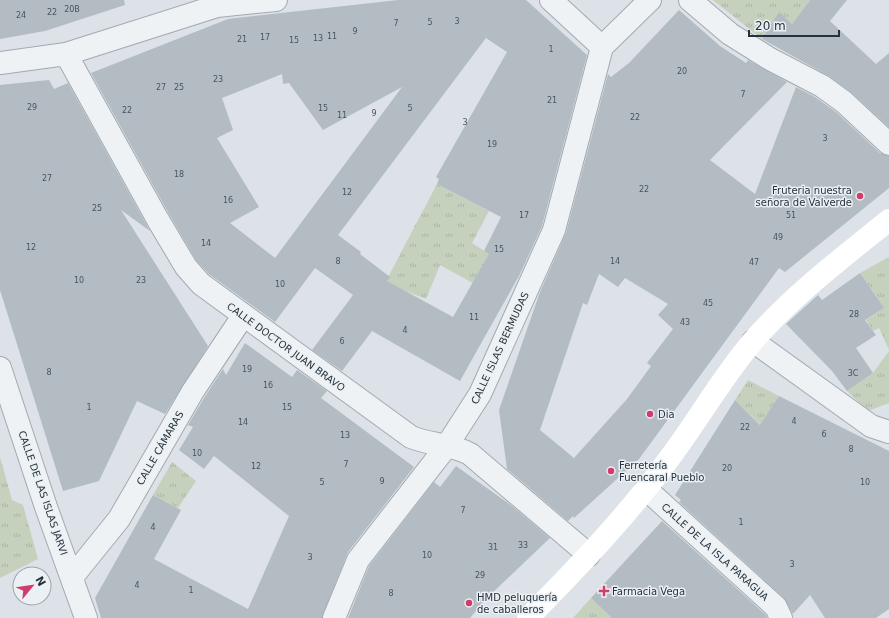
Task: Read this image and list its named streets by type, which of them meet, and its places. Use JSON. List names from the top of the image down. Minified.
{"streets":{"street":["CALLE DOCTOR JUAN BRAVO","CALLE ISLAS BERMUDAS","CALLE CÁMARAS","CALLE DE LAS ISLAS JARVI","CALLE DE LA ISLA PARAGUA"]},"crossings":[["CALLE DOCTOR JUAN BRAVO","CALLE ISLAS BERMUDAS"],["CALLE DOCTOR JUAN BRAVO","CALLE CÁMARAS"],["CALLE CÁMARAS","CALLE DE LAS ISLAS JARVI"]],"places":{"other":["Fruteria nuestra señora de Valverde","Dia","Ferretería Fuencaral Pueblo","HMD peluquería de caballeros"],"health":["Farmacia Vega"]},"house_numbers":["20B","22","24","3","5","7","9","11","17","13","21","15","1","20","23","27","25","7","21","29","15","5","22","9","11","22","3","3","19","18","27","22","12","16","25","17","51","49","14","12","15","8","14","47","10","23","10","45","28","11","43","4","6","19","8","3C","16","1","15","4","14","22","6","13","8","10","7","12","20","9","5","10","7","1","4","33","31","10","3","3","29","4","1","8"],"scale_bar":"20 m","north":"top right"}
